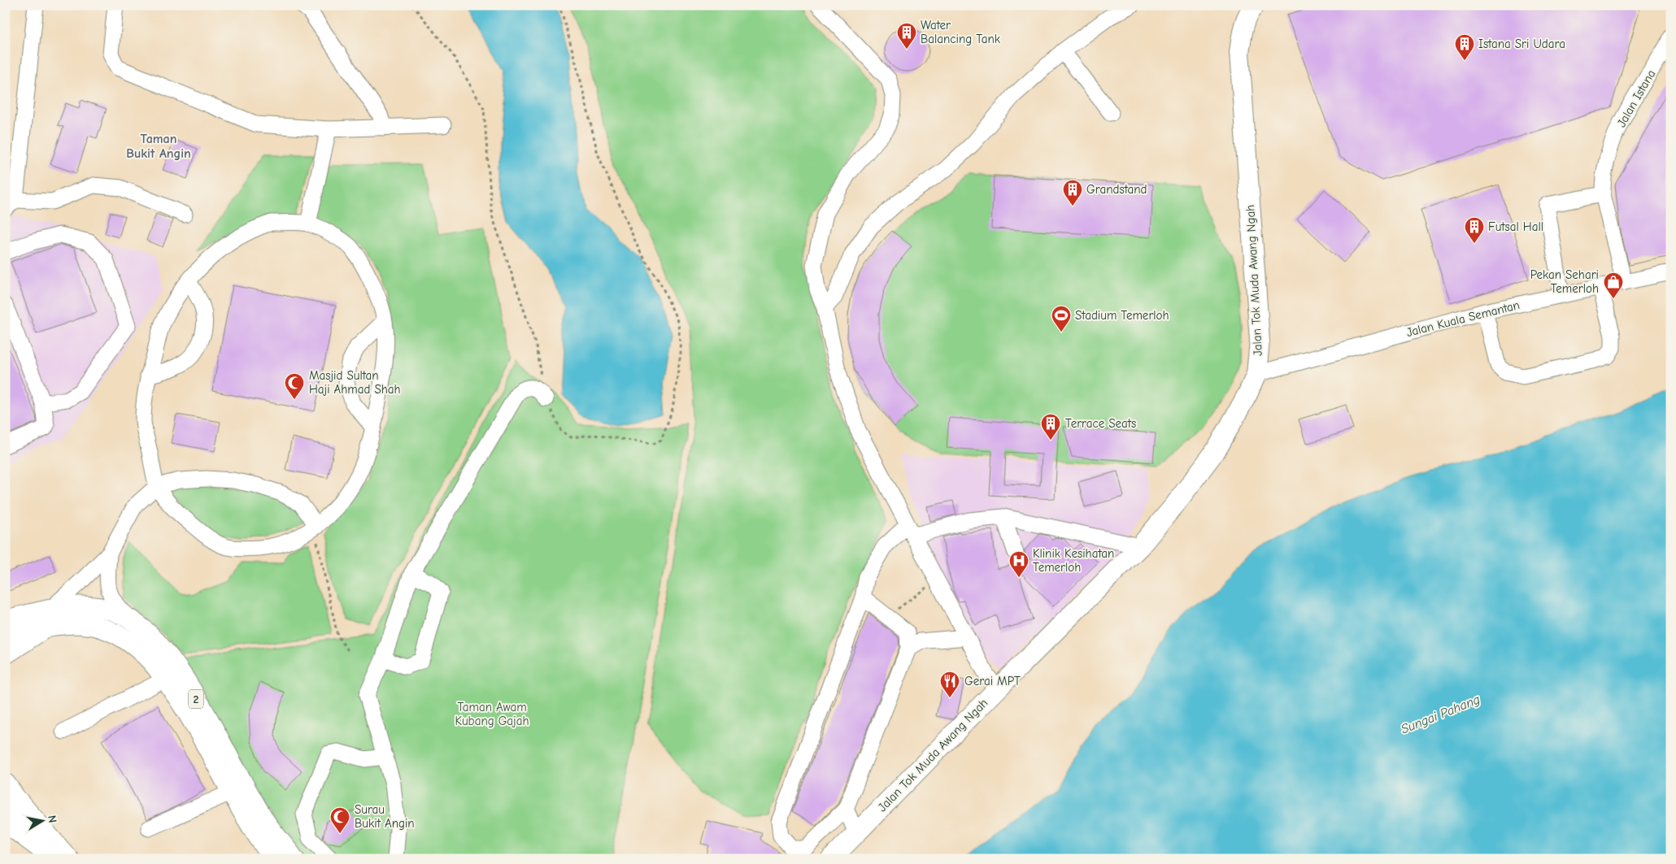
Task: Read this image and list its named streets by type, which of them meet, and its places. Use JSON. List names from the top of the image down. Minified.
{"streets":{"highway":["2"],"main road":["Jalan Tok Muda Awang Ngah"],"street":["Jalan Istana","Jalan Kuala Semantan"]},"crossings":[["Jalan Istana","Jalan Kuala Semantan"],["Jalan Tok Muda Awang Ngah","Jalan Kuala Semantan"]],"districts":["Taman Bukit Angin"],"water":["Sungai Pahang"],"parks":["Taman Awam Kubang Gajah"],"places":{"building":["Water Balancing Tank","Istana Sri Udara","Grandstand","Futsal Hall","Terrace Seats"],"shop":["Pekan Sehari Temerloh"],"sports":["Stadium Temerloh"],"mosque":["Masjid Sultan Haji Ahmad Shah","Surau Bukit Angin"],"hospital":["Klinik Kesihatan Temerloh"],"restaurant":["Gerai MPT"]},"north":"right"}
